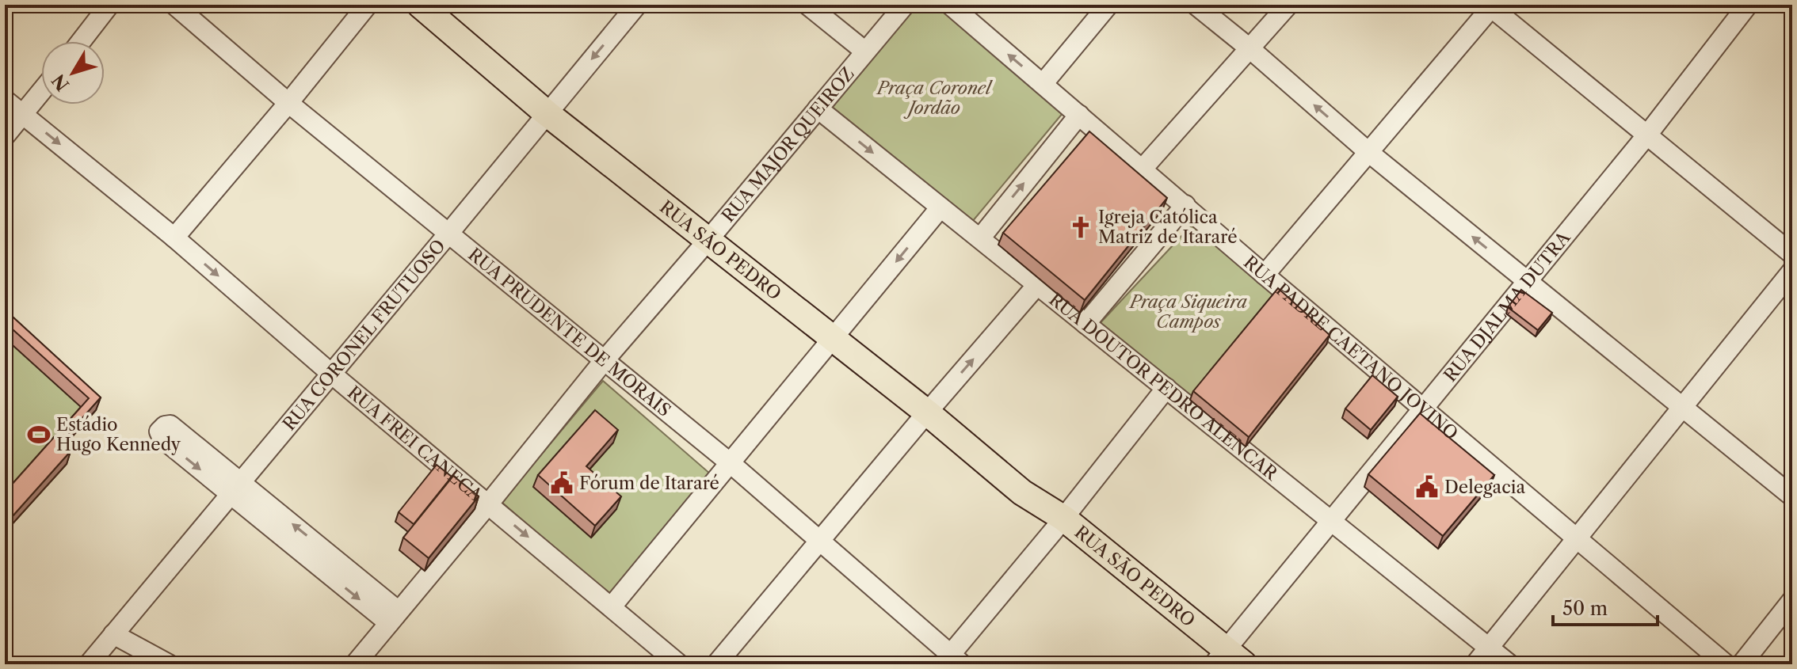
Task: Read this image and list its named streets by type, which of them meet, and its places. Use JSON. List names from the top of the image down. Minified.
{"streets":{"main road":["RUA SÃO PEDRO"],"street":["RUA MAJOR QUEIROZ","RUA DJALMA DUTRA","RUA PRUDENTE DE MORAIS","RUA CORONEL FRUTUOSO","RUA PADRE CAETANO JOVINO","RUA DOUTOR PEDRO ALENCAR","RUA FREI CANECA"]},"crossings":[["RUA MAJOR QUEIROZ","RUA SÃO PEDRO"],["RUA MAJOR QUEIROZ","RUA PRUDENTE DE MORAIS"],["RUA MAJOR QUEIROZ","RUA DOUTOR PEDRO ALENCAR"],["RUA MAJOR QUEIROZ","RUA FREI CANECA"],["RUA SÃO PEDRO","RUA DJALMA DUTRA"],["RUA SÃO PEDRO","RUA CORONEL FRUTUOSO"],["RUA DJALMA DUTRA","RUA PADRE CAETANO JOVINO"],["RUA DJALMA DUTRA","RUA DOUTOR PEDRO ALENCAR"],["RUA PRUDENTE DE MORAIS","RUA CORONEL FRUTUOSO"],["RUA CORONEL FRUTUOSO","RUA FREI CANECA"]],"one_way":["RUA FREI CANECA"],"parks":["Praça Coronel Jordão","Praça Siqueira Campos"],"places":{"church":["Igreja Católica Matriz de Itararé"],"sports":["Estádio Hugo Kennedy"],"public building":["Fórum de Itararé","Delegacia"]},"scale_bar":"50 m","north":"bottom left"}
